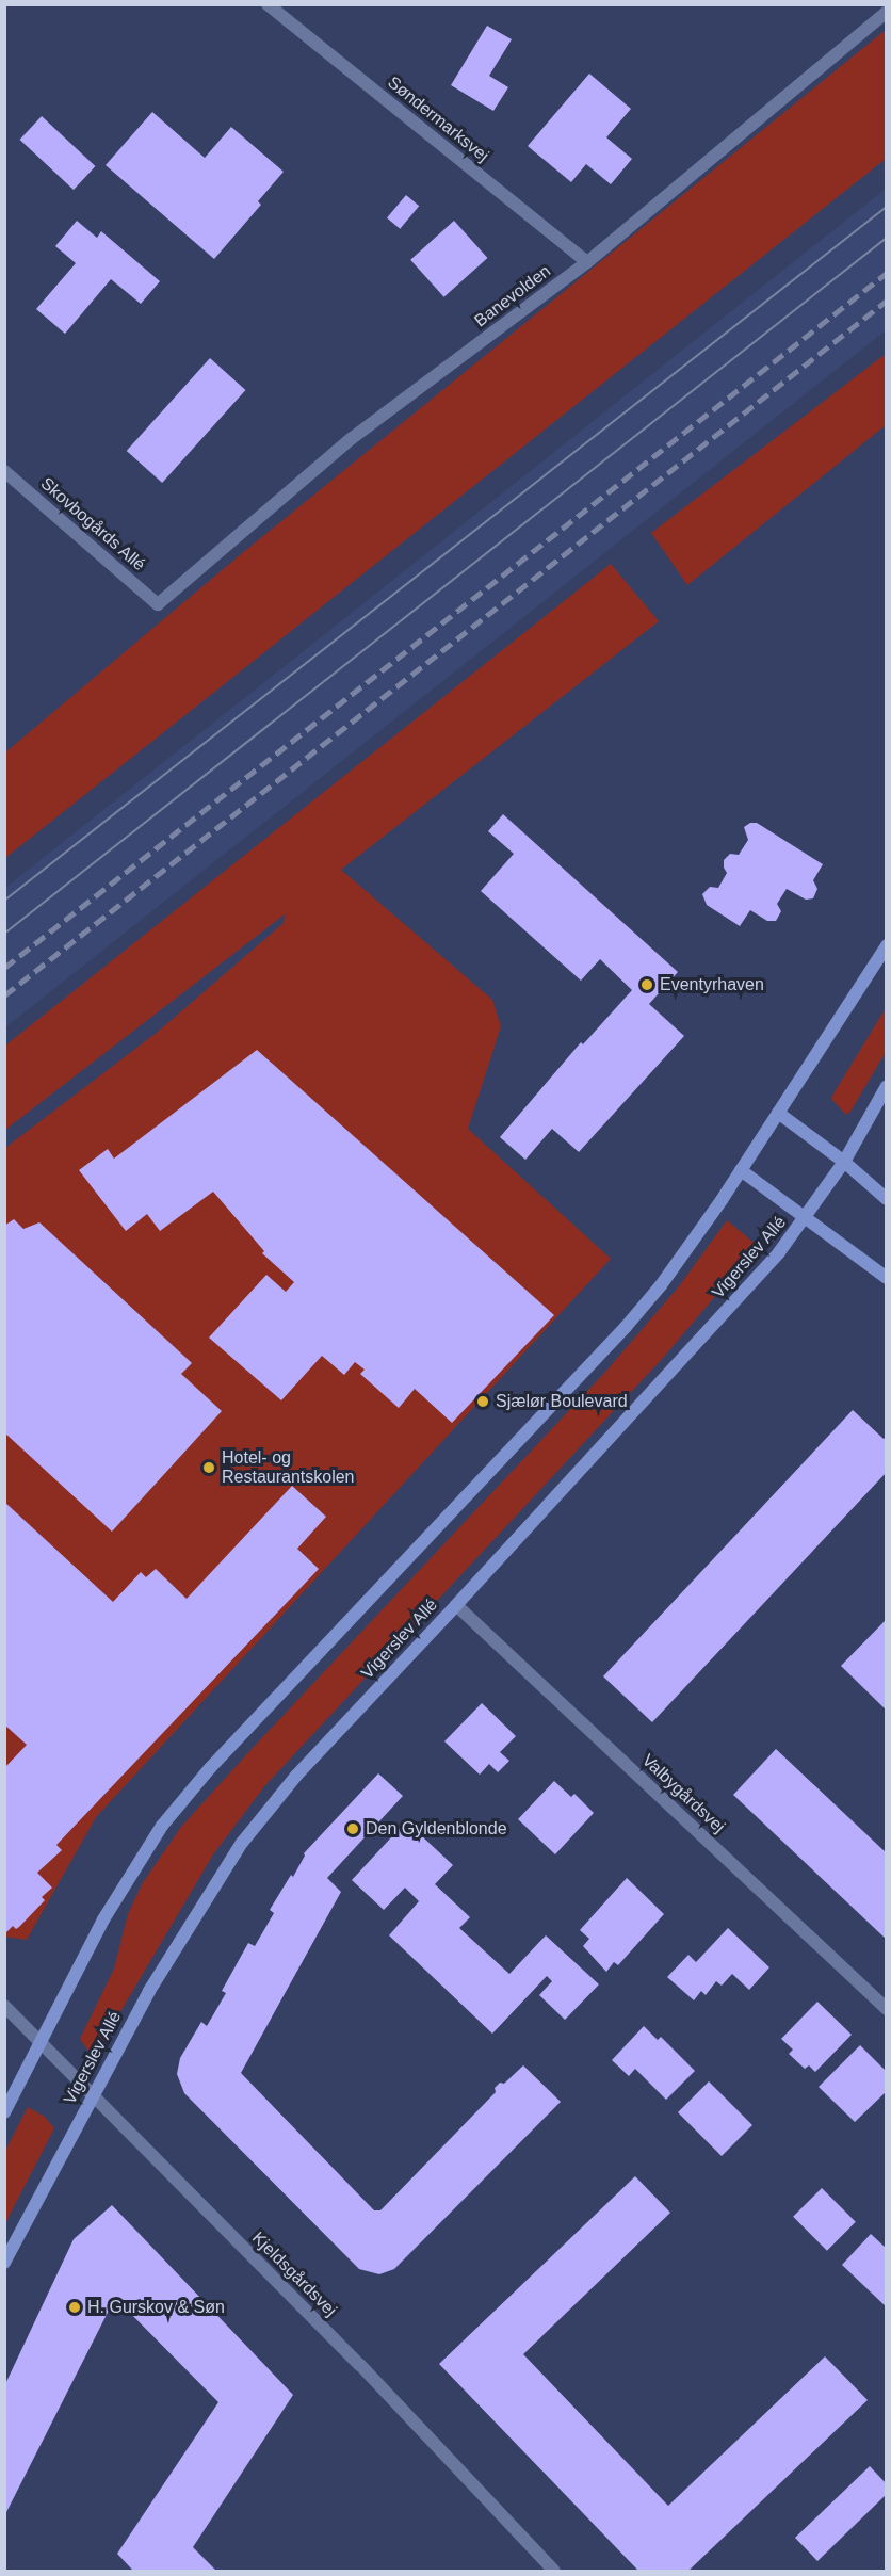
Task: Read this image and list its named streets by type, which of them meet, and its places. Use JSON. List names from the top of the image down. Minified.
{"streets":{"street":["Søndermarksvej","Banevolden","Skovbogårds Allé","Vigerslev Allé","Valbygårdsvej","Kjeldsgårdsvej"]},"crossings":[["Søndermarksvej","Banevolden"],["Banevolden","Skovbogårds Allé"],["Vigerslev Allé","Valbygårdsvej"],["Vigerslev Allé","Kjeldsgårdsvej"]],"places":["Eventyrhaven","Sjælør Boulevard","Hotel- og Restaurantskolen","Den Gyldenblonde","H. Gurskov & Søn"]}
